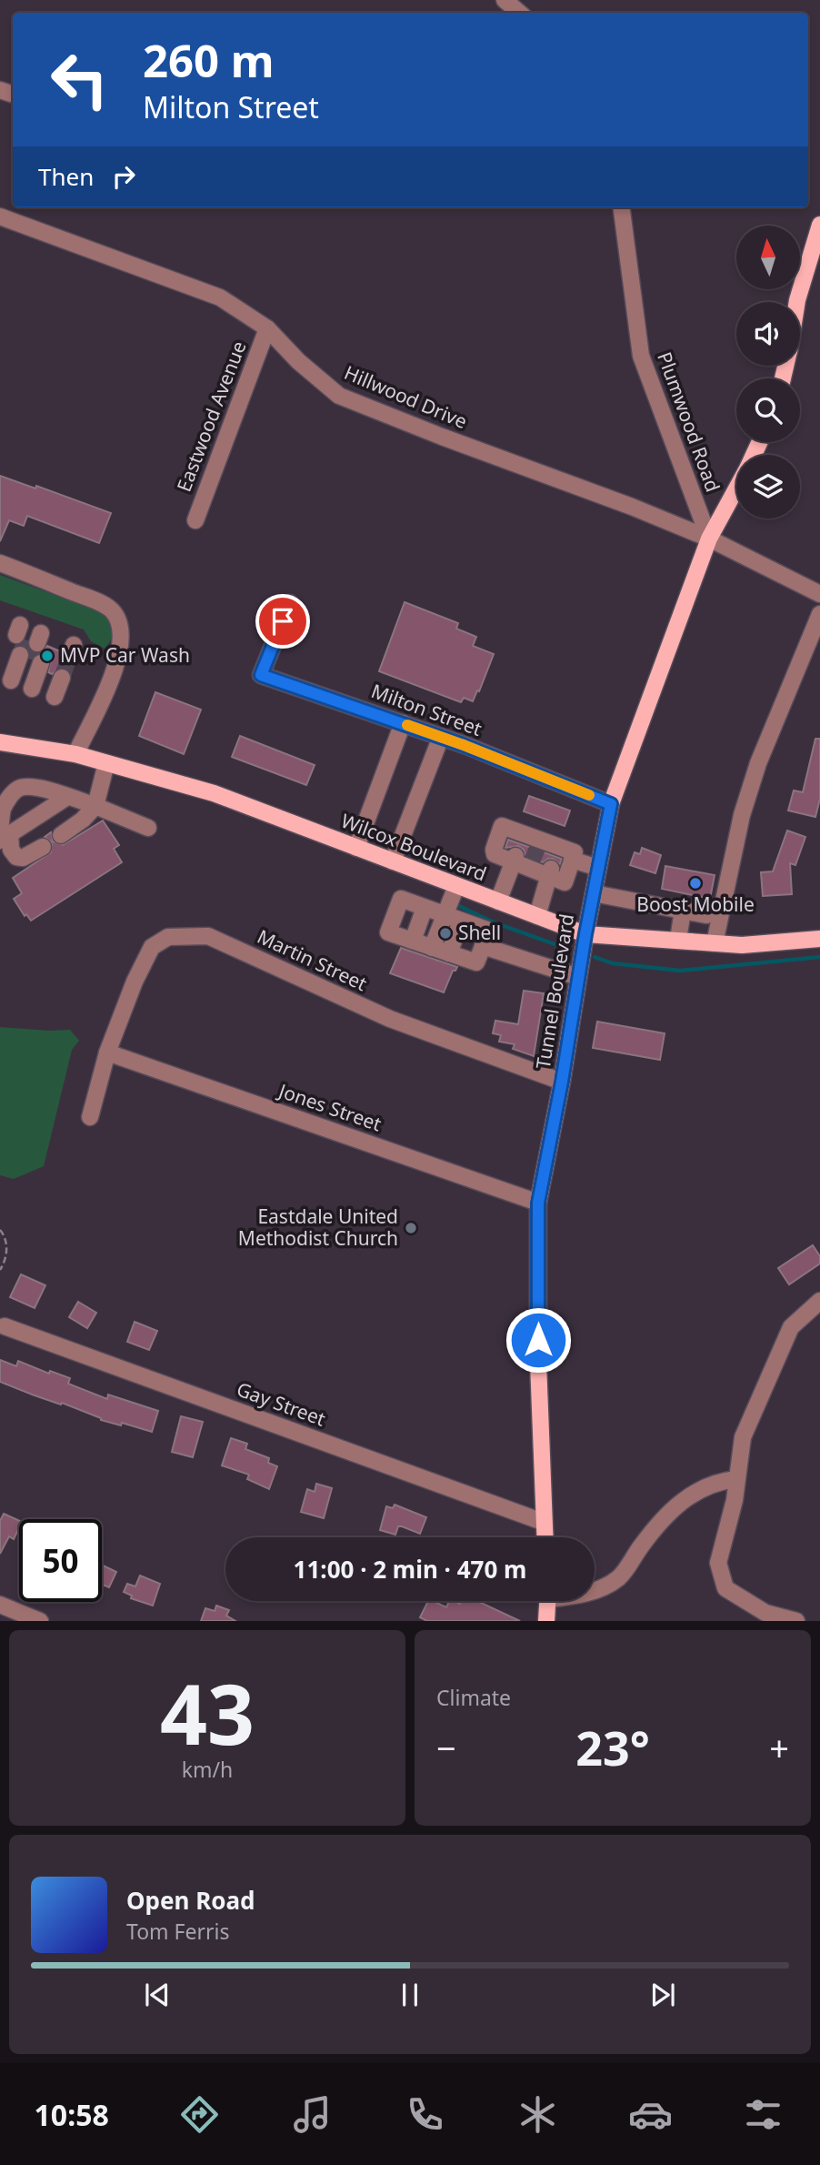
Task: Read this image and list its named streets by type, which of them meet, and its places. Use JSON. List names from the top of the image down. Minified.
{"streets":{"main road":["Wilcox Boulevard","Tunnel Boulevard"],"street":["Hillwood Drive","Eastwood Avenue","Plumwood Road","Milton Street","Martin Street","Jones Street","Gay Street"]},"crossings":[["Hillwood Drive","Eastwood Avenue"],["Hillwood Drive","Plumwood Road"],["Hillwood Drive","Tunnel Boulevard"],["Plumwood Road","Tunnel Boulevard"],["Milton Street","Tunnel Boulevard"],["Wilcox Boulevard","Tunnel Boulevard"],["Martin Street","Tunnel Boulevard"],["Martin Street","Jones Street"],["Tunnel Boulevard","Jones Street"],["Tunnel Boulevard","Gay Street"]],"places":["MVP Car Wash","Boost Mobile","Shell","Eastdale United Methodist Church"],"north":"top","page":{"turn":["260 m","Milton Street"],"then":"Then","limit":"50","trip":"11:00 · 2 min · 470 m","tile":[["43","km/h"],"Climate"],"heat":["−","23°","+"],"song":["Open Road","Tom Ferris"],"tabs":"10:58"}}
